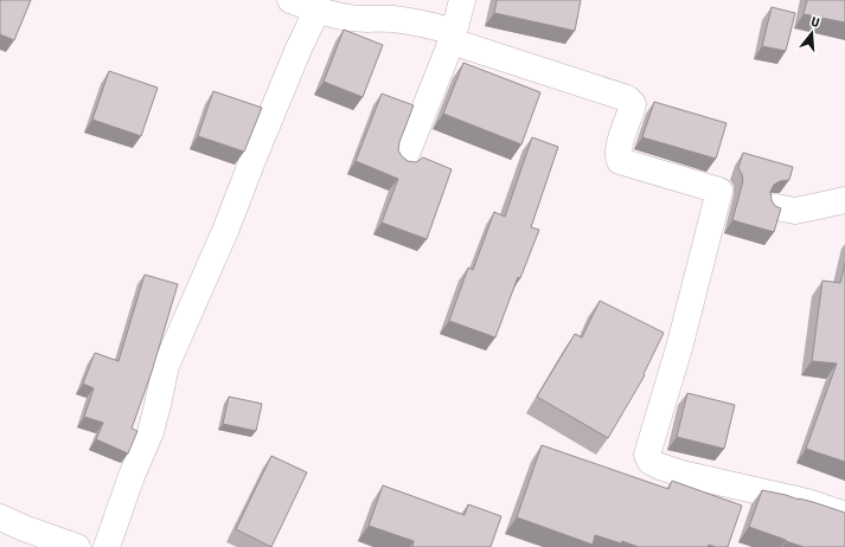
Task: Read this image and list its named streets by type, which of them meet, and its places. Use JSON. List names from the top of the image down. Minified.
{"north":"top"}
